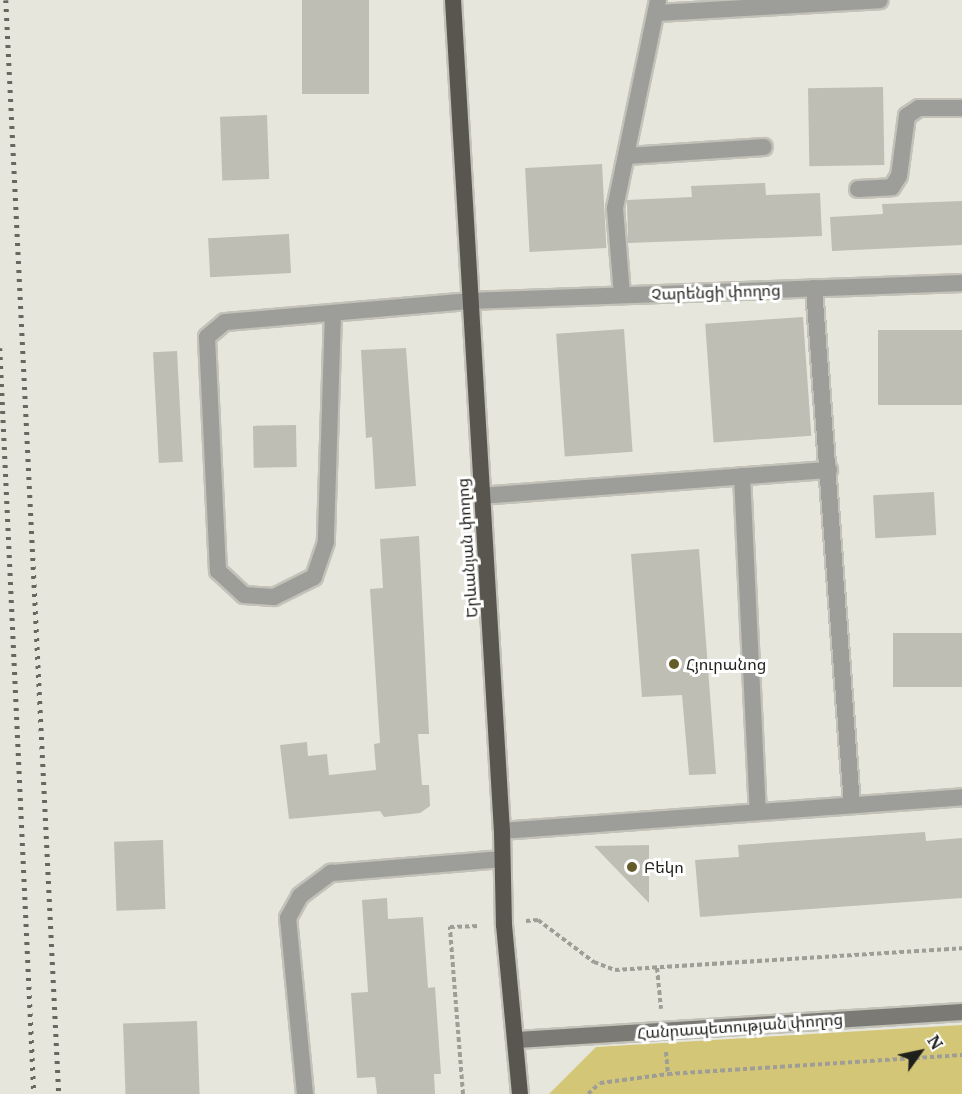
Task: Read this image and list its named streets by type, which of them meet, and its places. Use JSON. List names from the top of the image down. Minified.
{"streets":{"highway":["Երևանյան փողոց"],"main road":["Հանրապետության փողոց"],"street":["Չարենցի փողոց"]},"crossings":[["Չարենցի փողոց","Երևանյան փողոց"],["Երևանյան փողոց","Հանրապետության փողոց"]],"places":["Հյուրանոց","Բեկո"],"north":"top right"}
